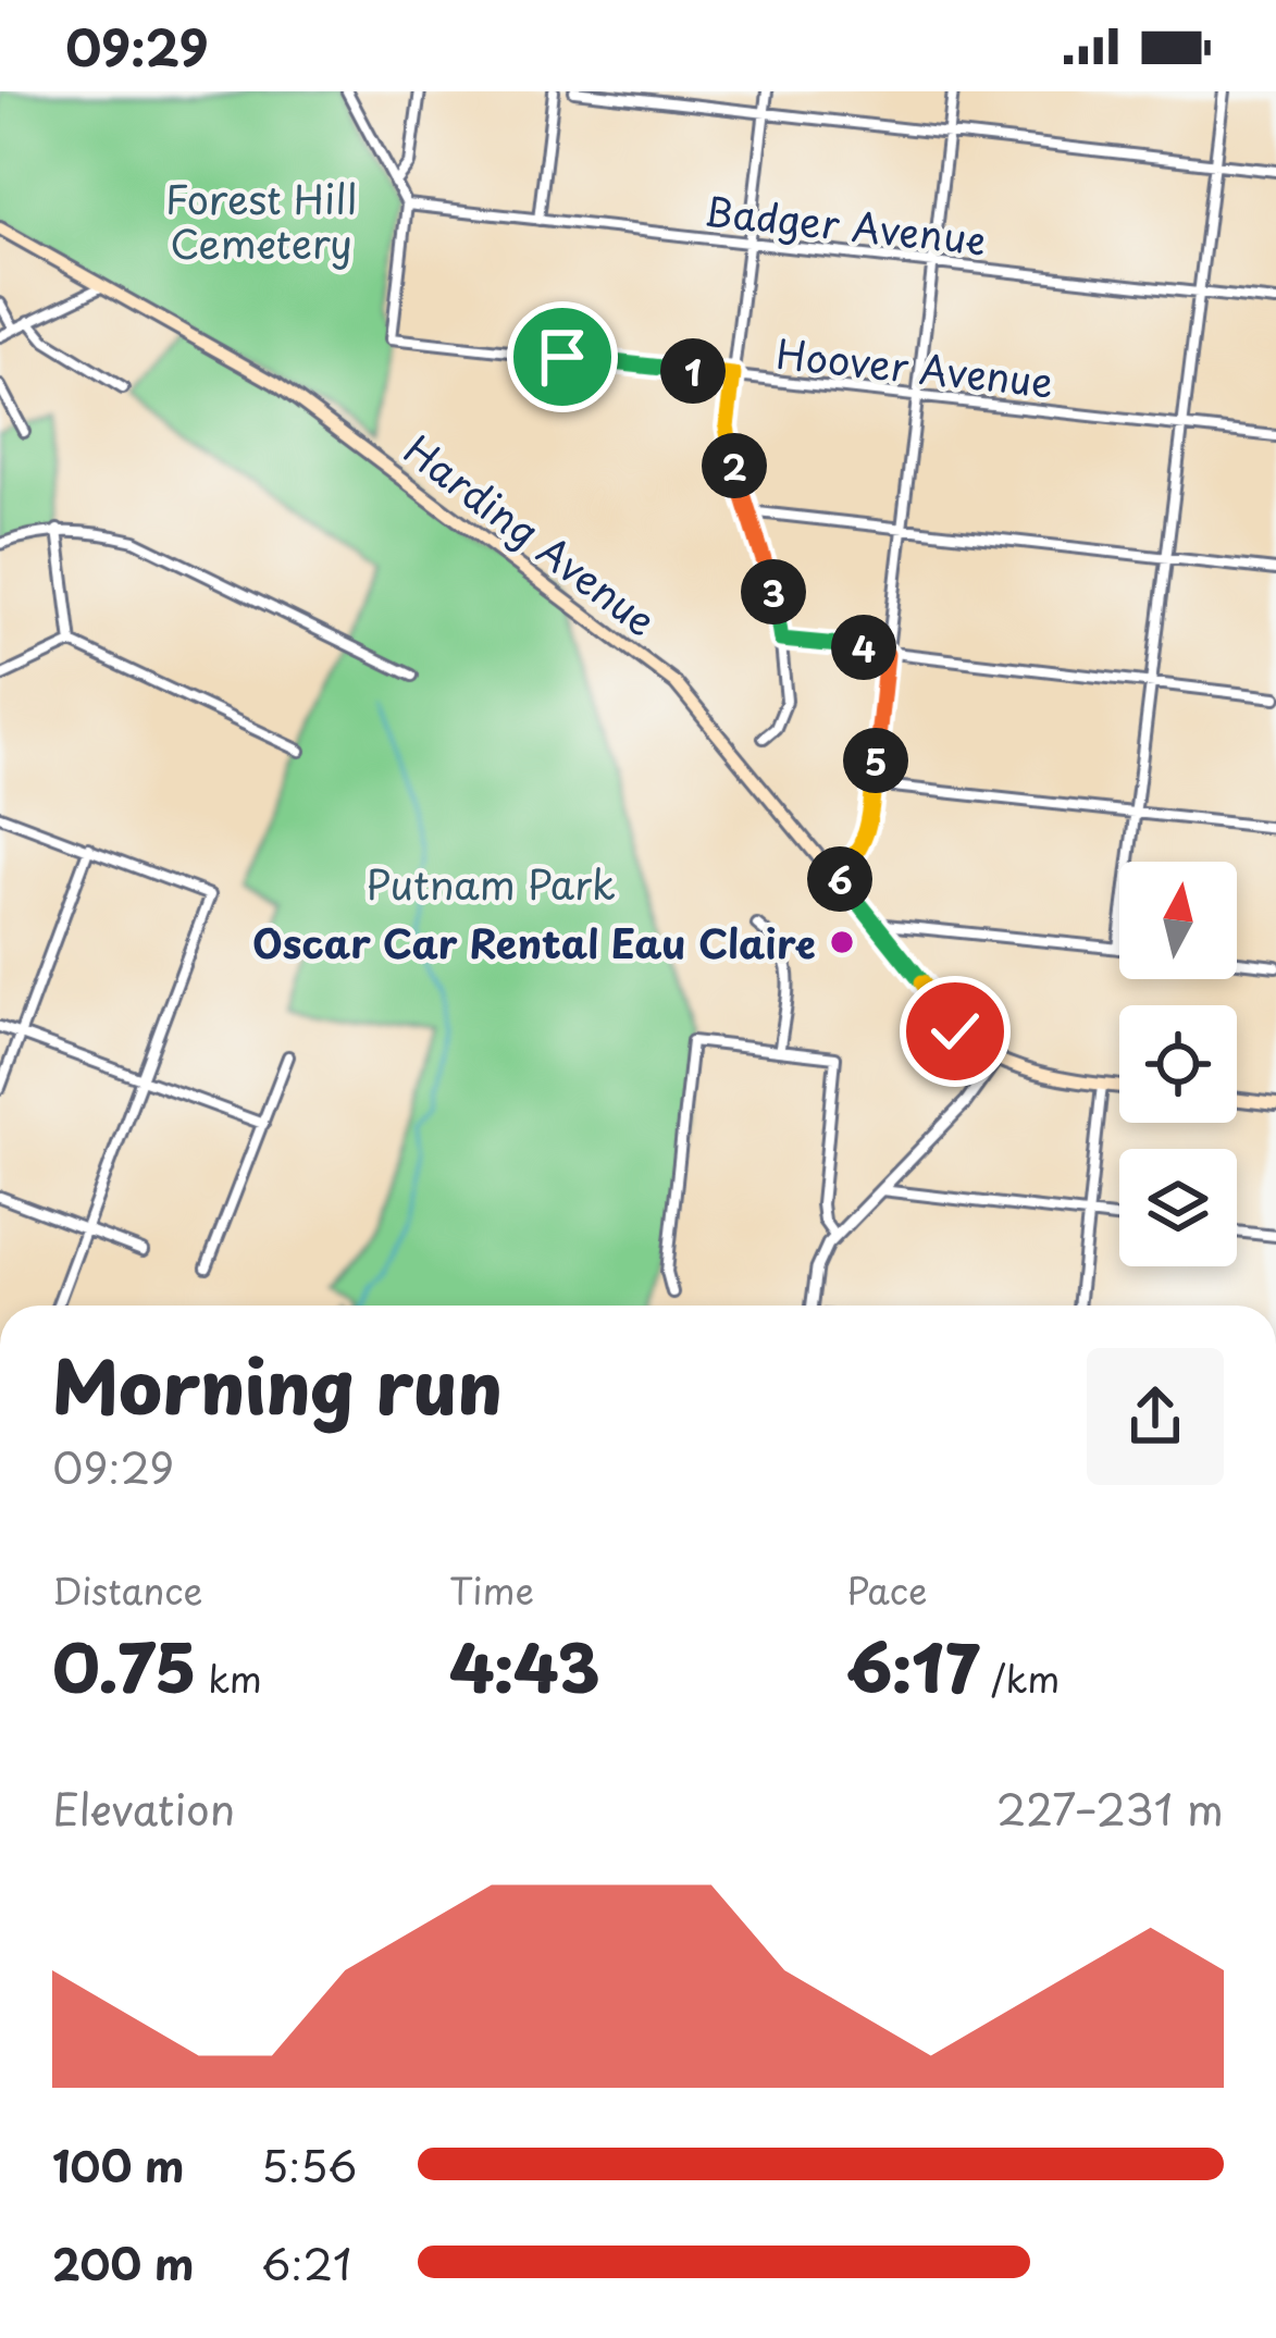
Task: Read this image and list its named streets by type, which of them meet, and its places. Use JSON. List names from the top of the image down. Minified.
{"streets":{"main road":["Harding Avenue"],"street":["Badger Avenue","Hoover Avenue"]},"crossings":[["Badger Avenue","Hoover Avenue"]],"parks":["Forest Hill Cemetery","Putnam Park"],"places":["Oscar Car Rental Eau Claire"],"north":"top","page":{"status":"09:29","pins":["1","2","3","4","5","6"],"heading":["Morning run","09:29"],"stats":[["Distance","0.75 km"],["Time","4:43"],["Pace","6:17 /km"]],"chart":["Elevation","227–231 m"],"list":[{"name":"100 m","note":"5:56"},{"name":"200 m","note":"6:21"}]}}
